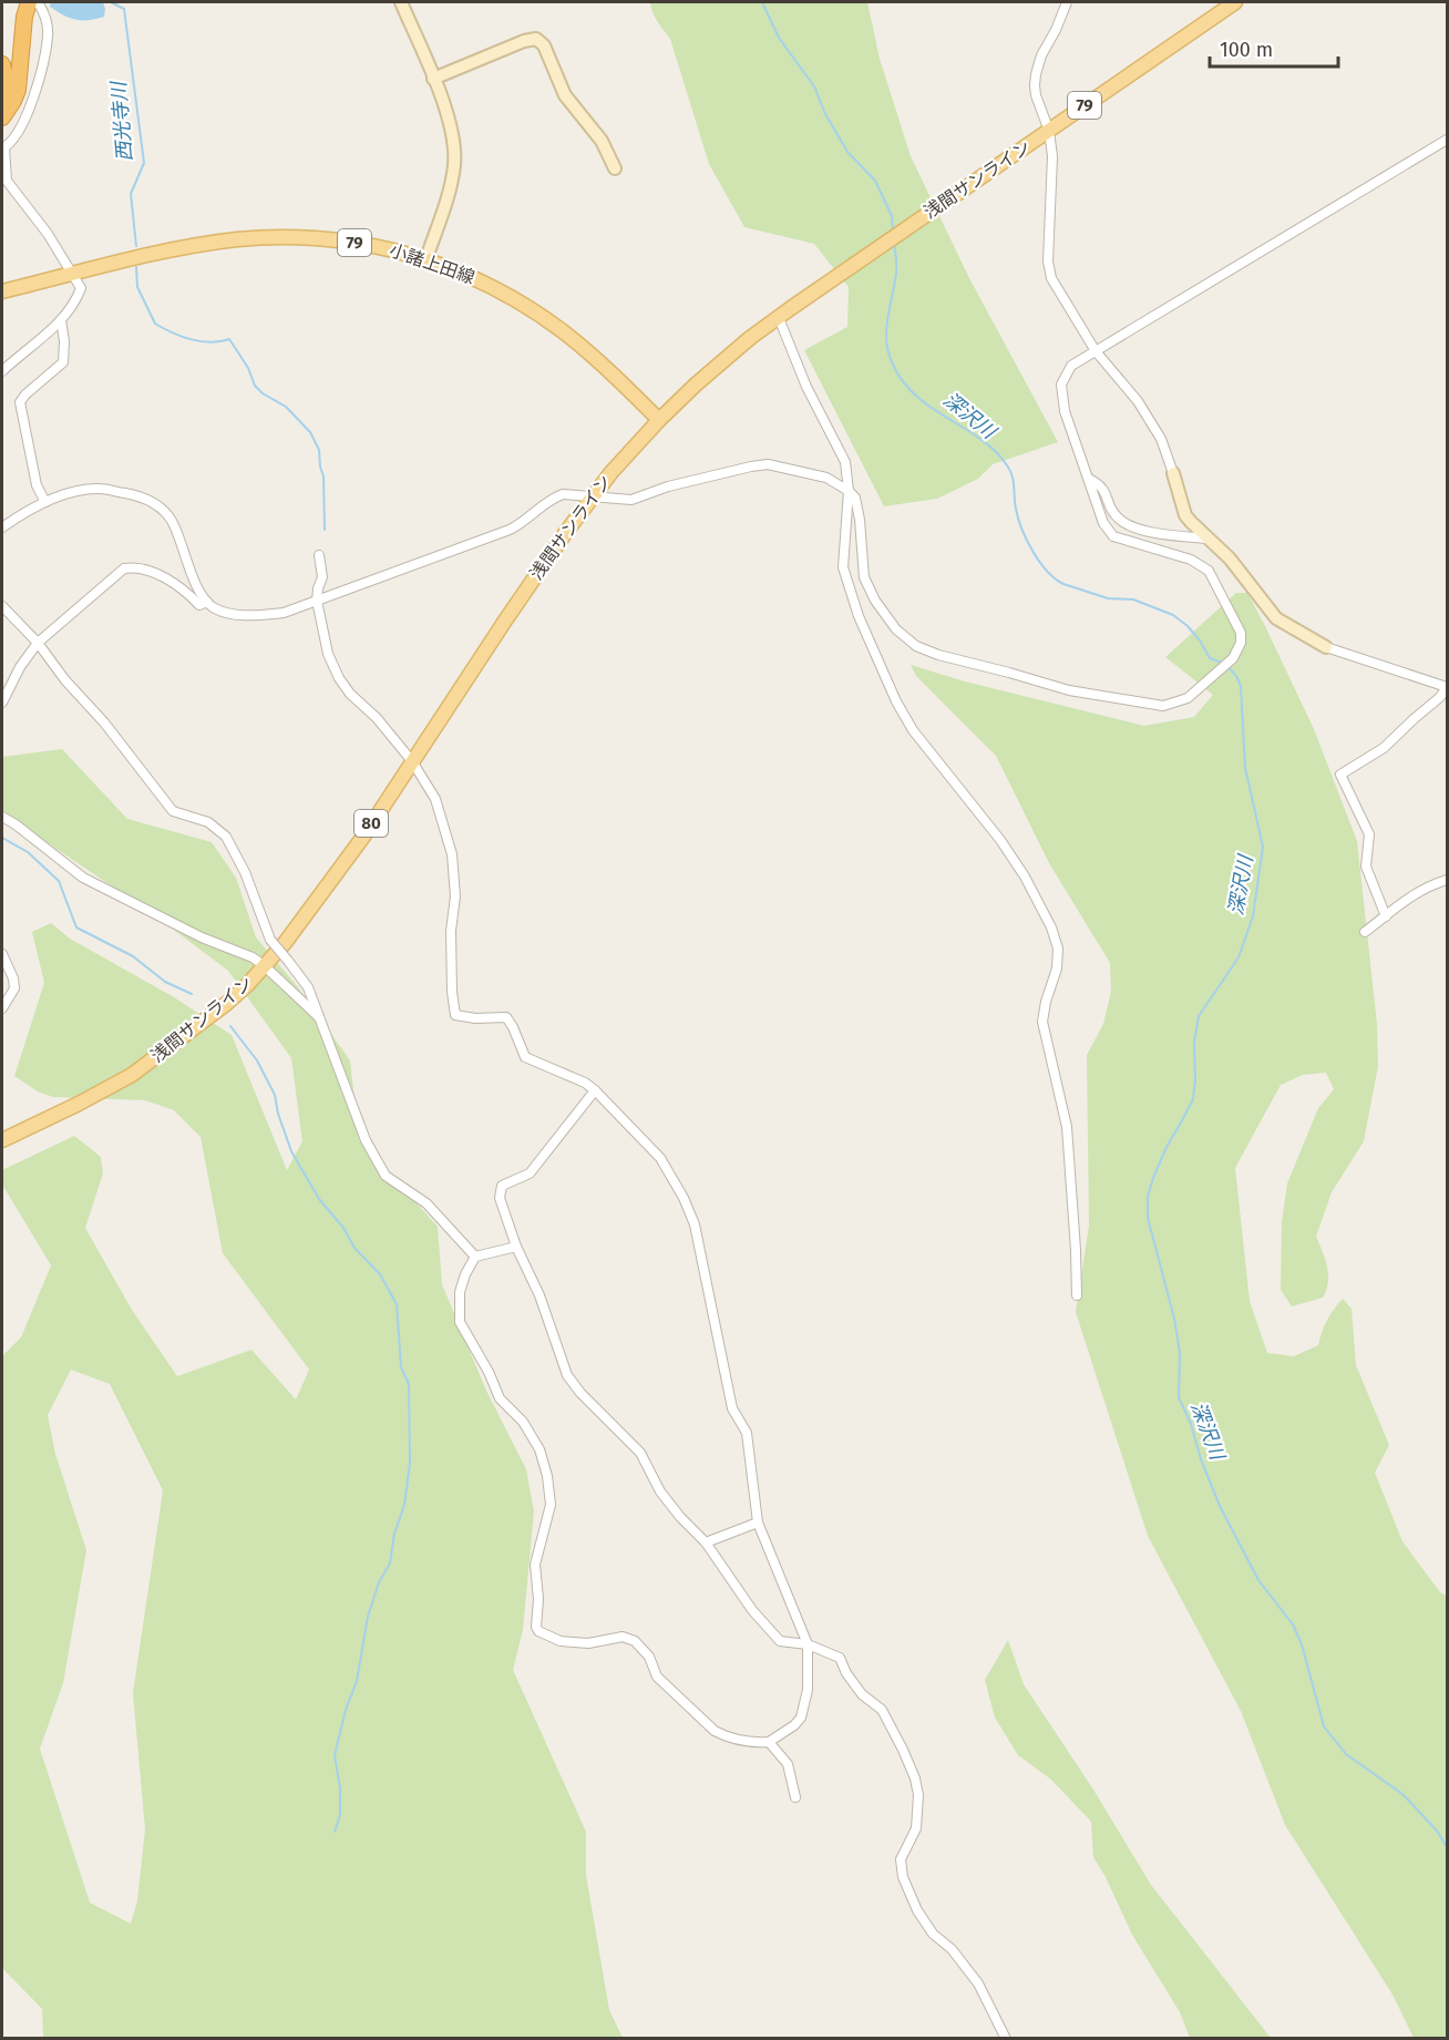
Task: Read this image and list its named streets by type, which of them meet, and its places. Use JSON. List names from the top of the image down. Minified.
{"streets":{"main road":["79","浅間サンライン","小諸上田線","80"]},"crossings":[["浅間サンライン","小諸上田線"]],"water":["西光寺川","深沢川"],"scale_bar":"100 m"}
